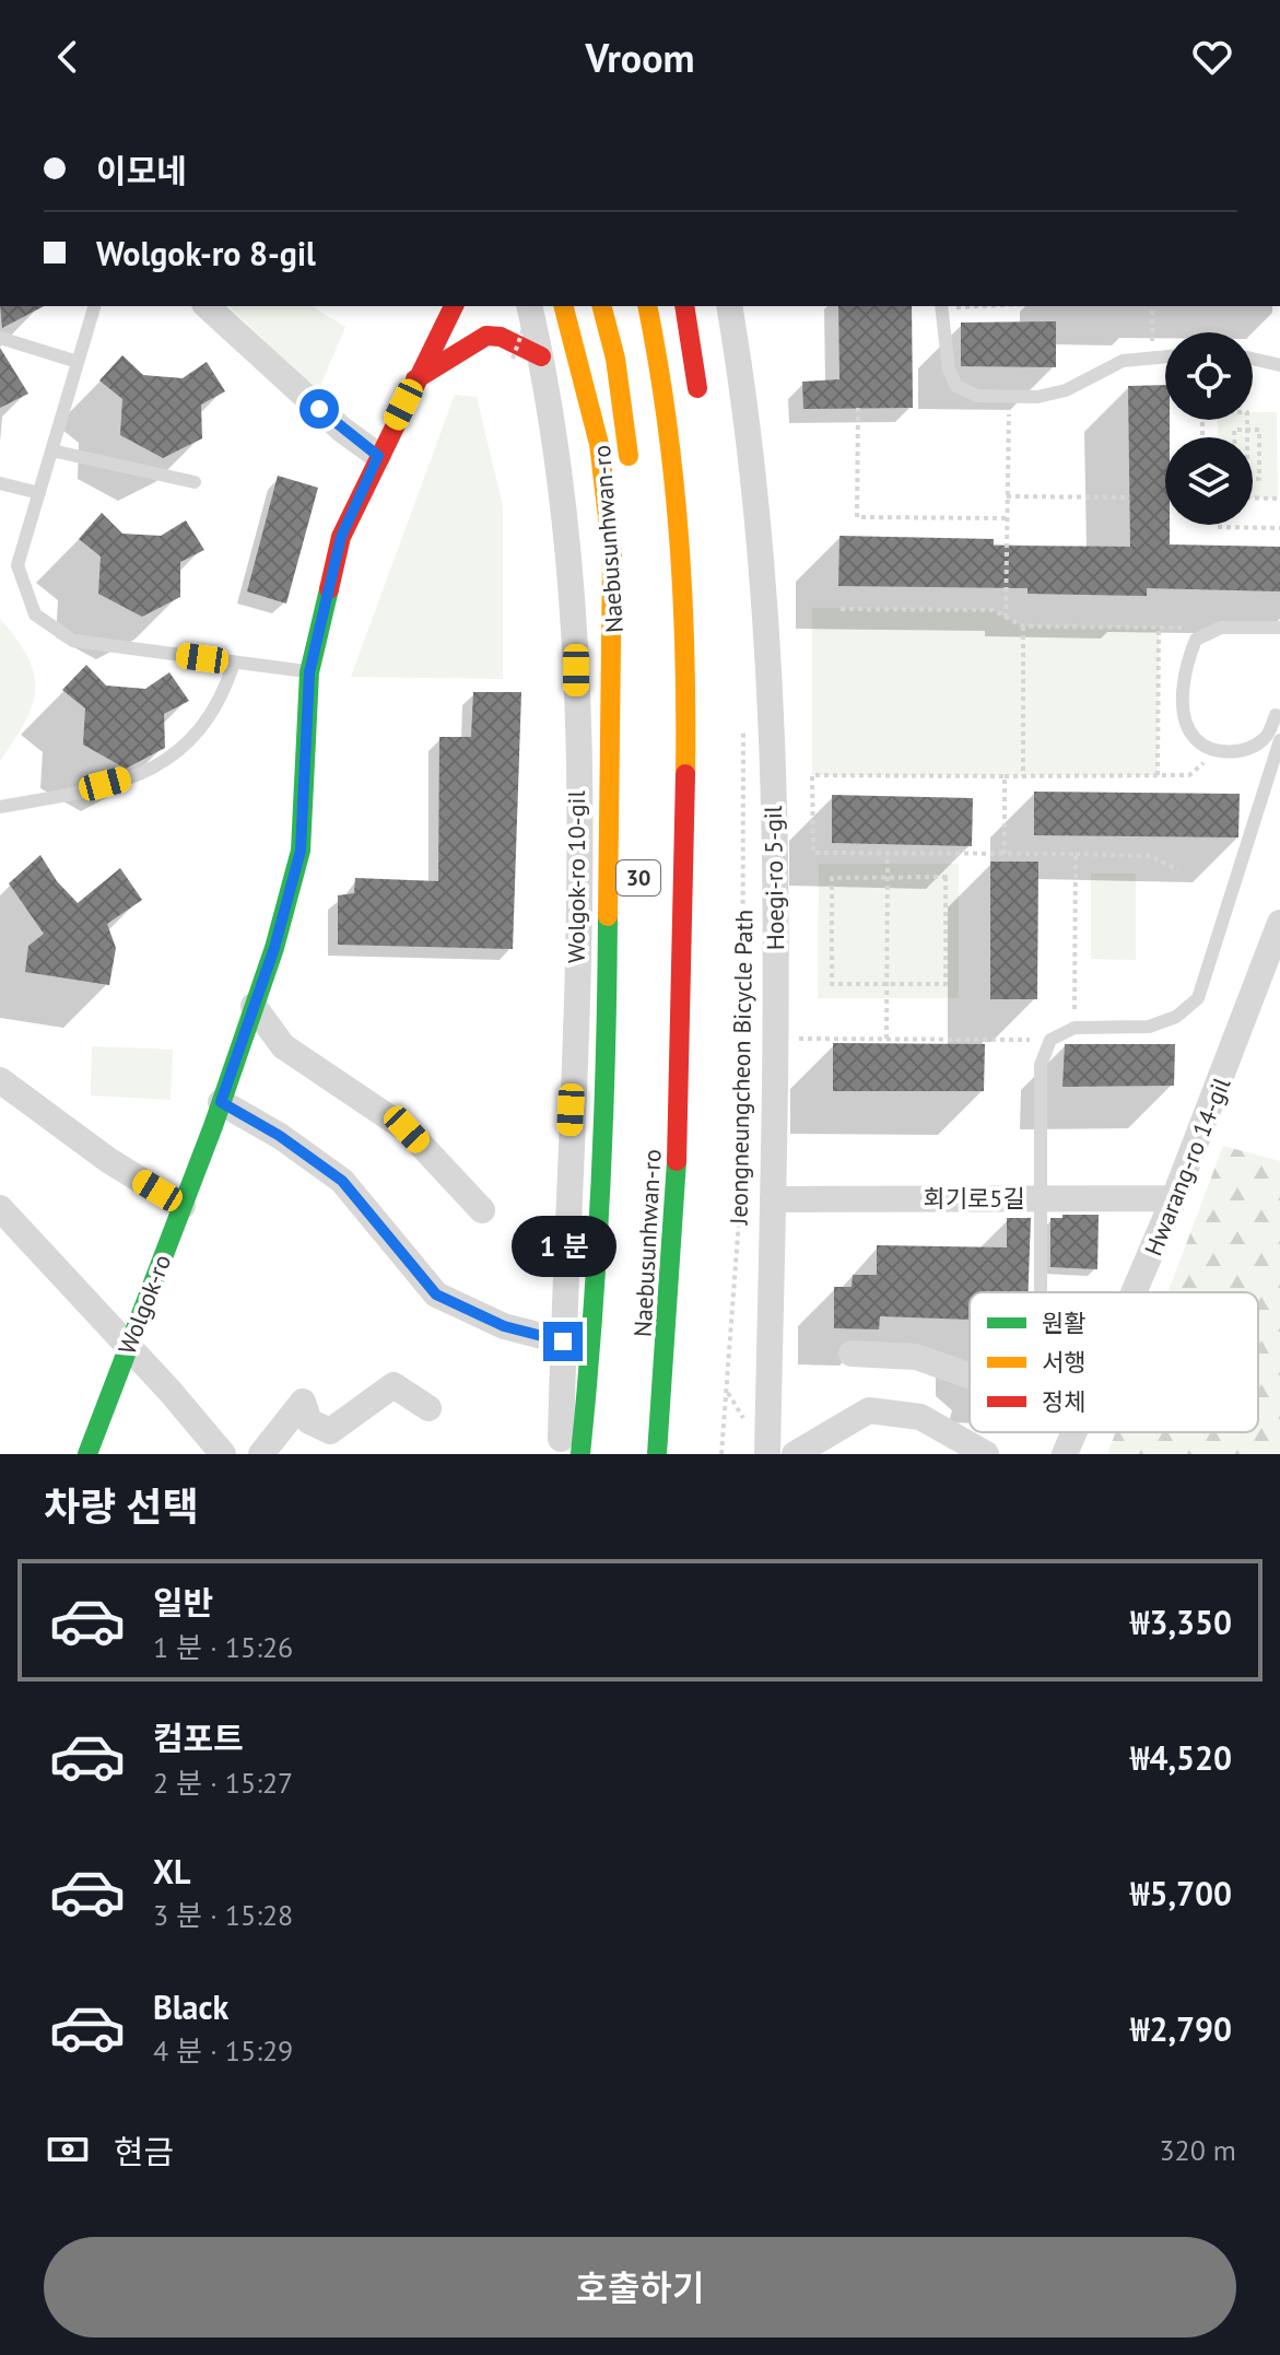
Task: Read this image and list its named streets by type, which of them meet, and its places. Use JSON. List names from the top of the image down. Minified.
{"streets":{"main road":["Naebusunhwan-ro","30","Wolgok-ro"],"street":["Wolgok-ro 10-gil","Hoegi-ro 5-gil","Hwarang-ro 14-gil","회기로5길"],"path":["Jeongneungcheon Bicycle Path"]},"crossings":[["Hoegi-ro 5-gil","회기로5길"],["Hwarang-ro 14-gil","회기로5길"]],"legend":["원활","서행","정체"],"page":{"header":"Vroom","banner":["이모네","Wolgok-ro 8-gil"],"bubble":"1 분","heading":"차량 선택","list":[{"name":"일반","note":"1 분 · 15:26","value":"₩3,350"},{"name":"컴포트","note":"2 분 · 15:27","value":"₩4,520"},{"name":"XL","note":"3 분 · 15:28","value":"₩5,700"},{"name":"Black","note":"4 분 · 15:29","value":"₩2,790"}],"pay":["현금","320 m"],"buttons":"호출하기"}}
